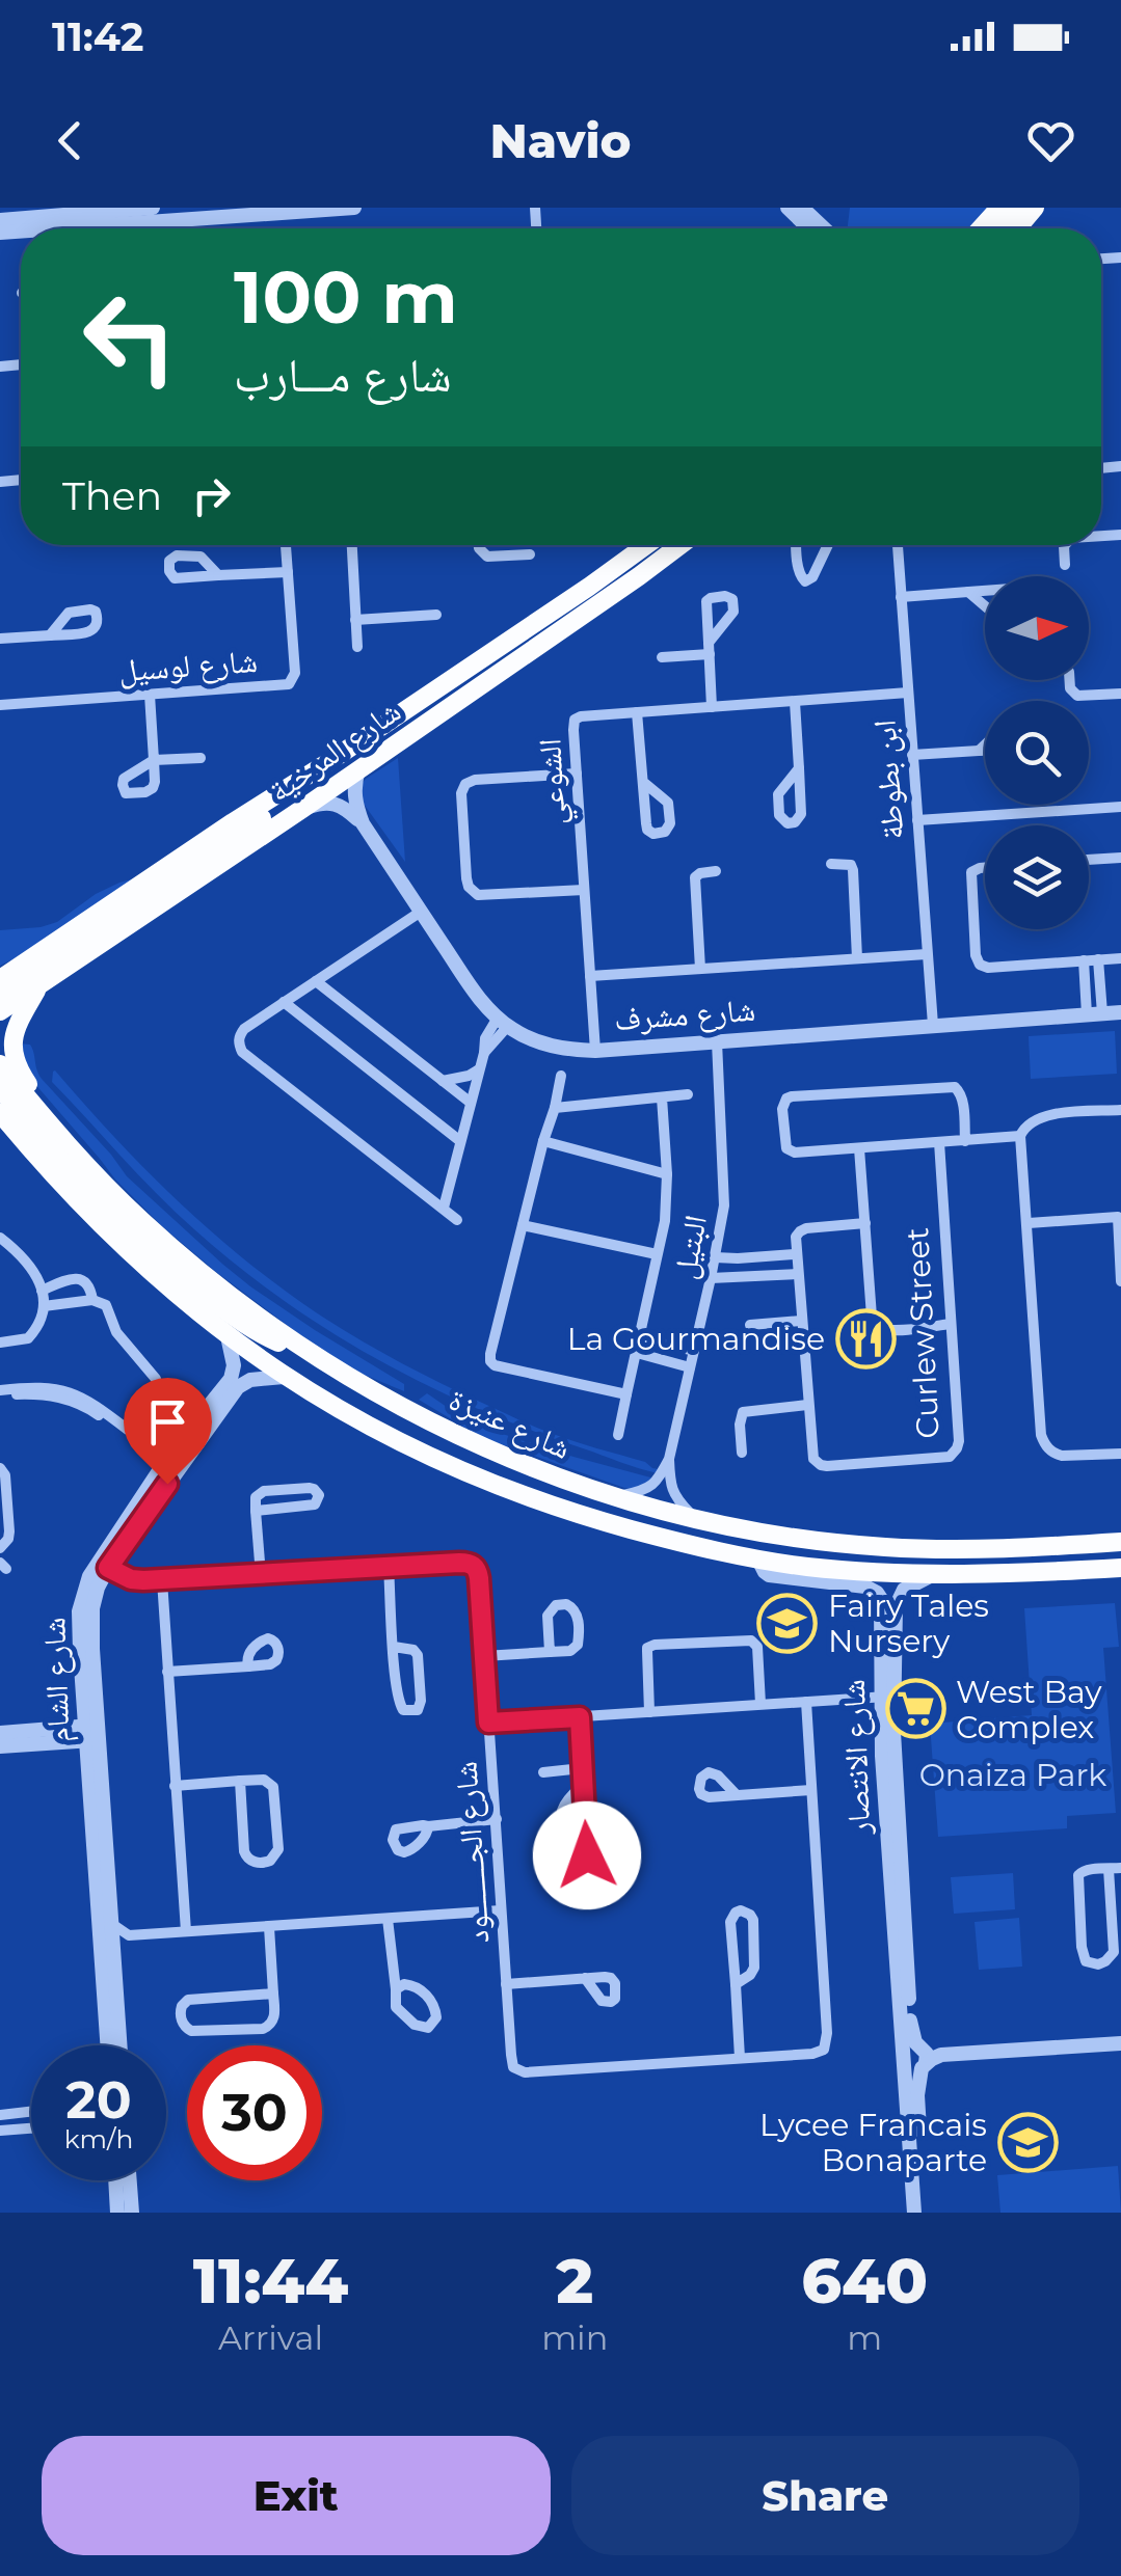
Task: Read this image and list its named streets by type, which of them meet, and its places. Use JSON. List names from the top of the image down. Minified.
{"streets":{"highway":["شارع المرخية","شارع عنيزة"],"street":["شارع لوسيل","ابن بطوطة","الشوعي","شارع مشرف","البتيل","Curlew Street","شارع الشام","شارع الانتصار","شارع الجــــــــود"]},"crossings":[["شارع المرخية","شارع مشرف"],["ابن بطوطة","الشوعي"],["ابن بطوطة","شارع مشرف"],["الشوعي","شارع مشرف"],["شارع مشرف","البتيل"],["البتيل","شارع عنيزة"],["شارع عنيزة","شارع الانتصار"],["شارع الشام","شارع الجــــــــود"]],"parks":["Onaiza Park"],"places":{"restaurant":["La Gourmandise"],"school or university":["Fairy Tales Nursery","Lycee Francais Bonaparte"],"supermarket":["West Bay Complex"]},"north":"right","page":{"status":"11:42","header":"Navio","turn":["100 m","شارع مـــارب"],"then":"Then","speed":"20 km/h","limit":"30","eta":["11:44","Arrival","2","min","640","m"],"buttons":["Exit","Share"]}}
